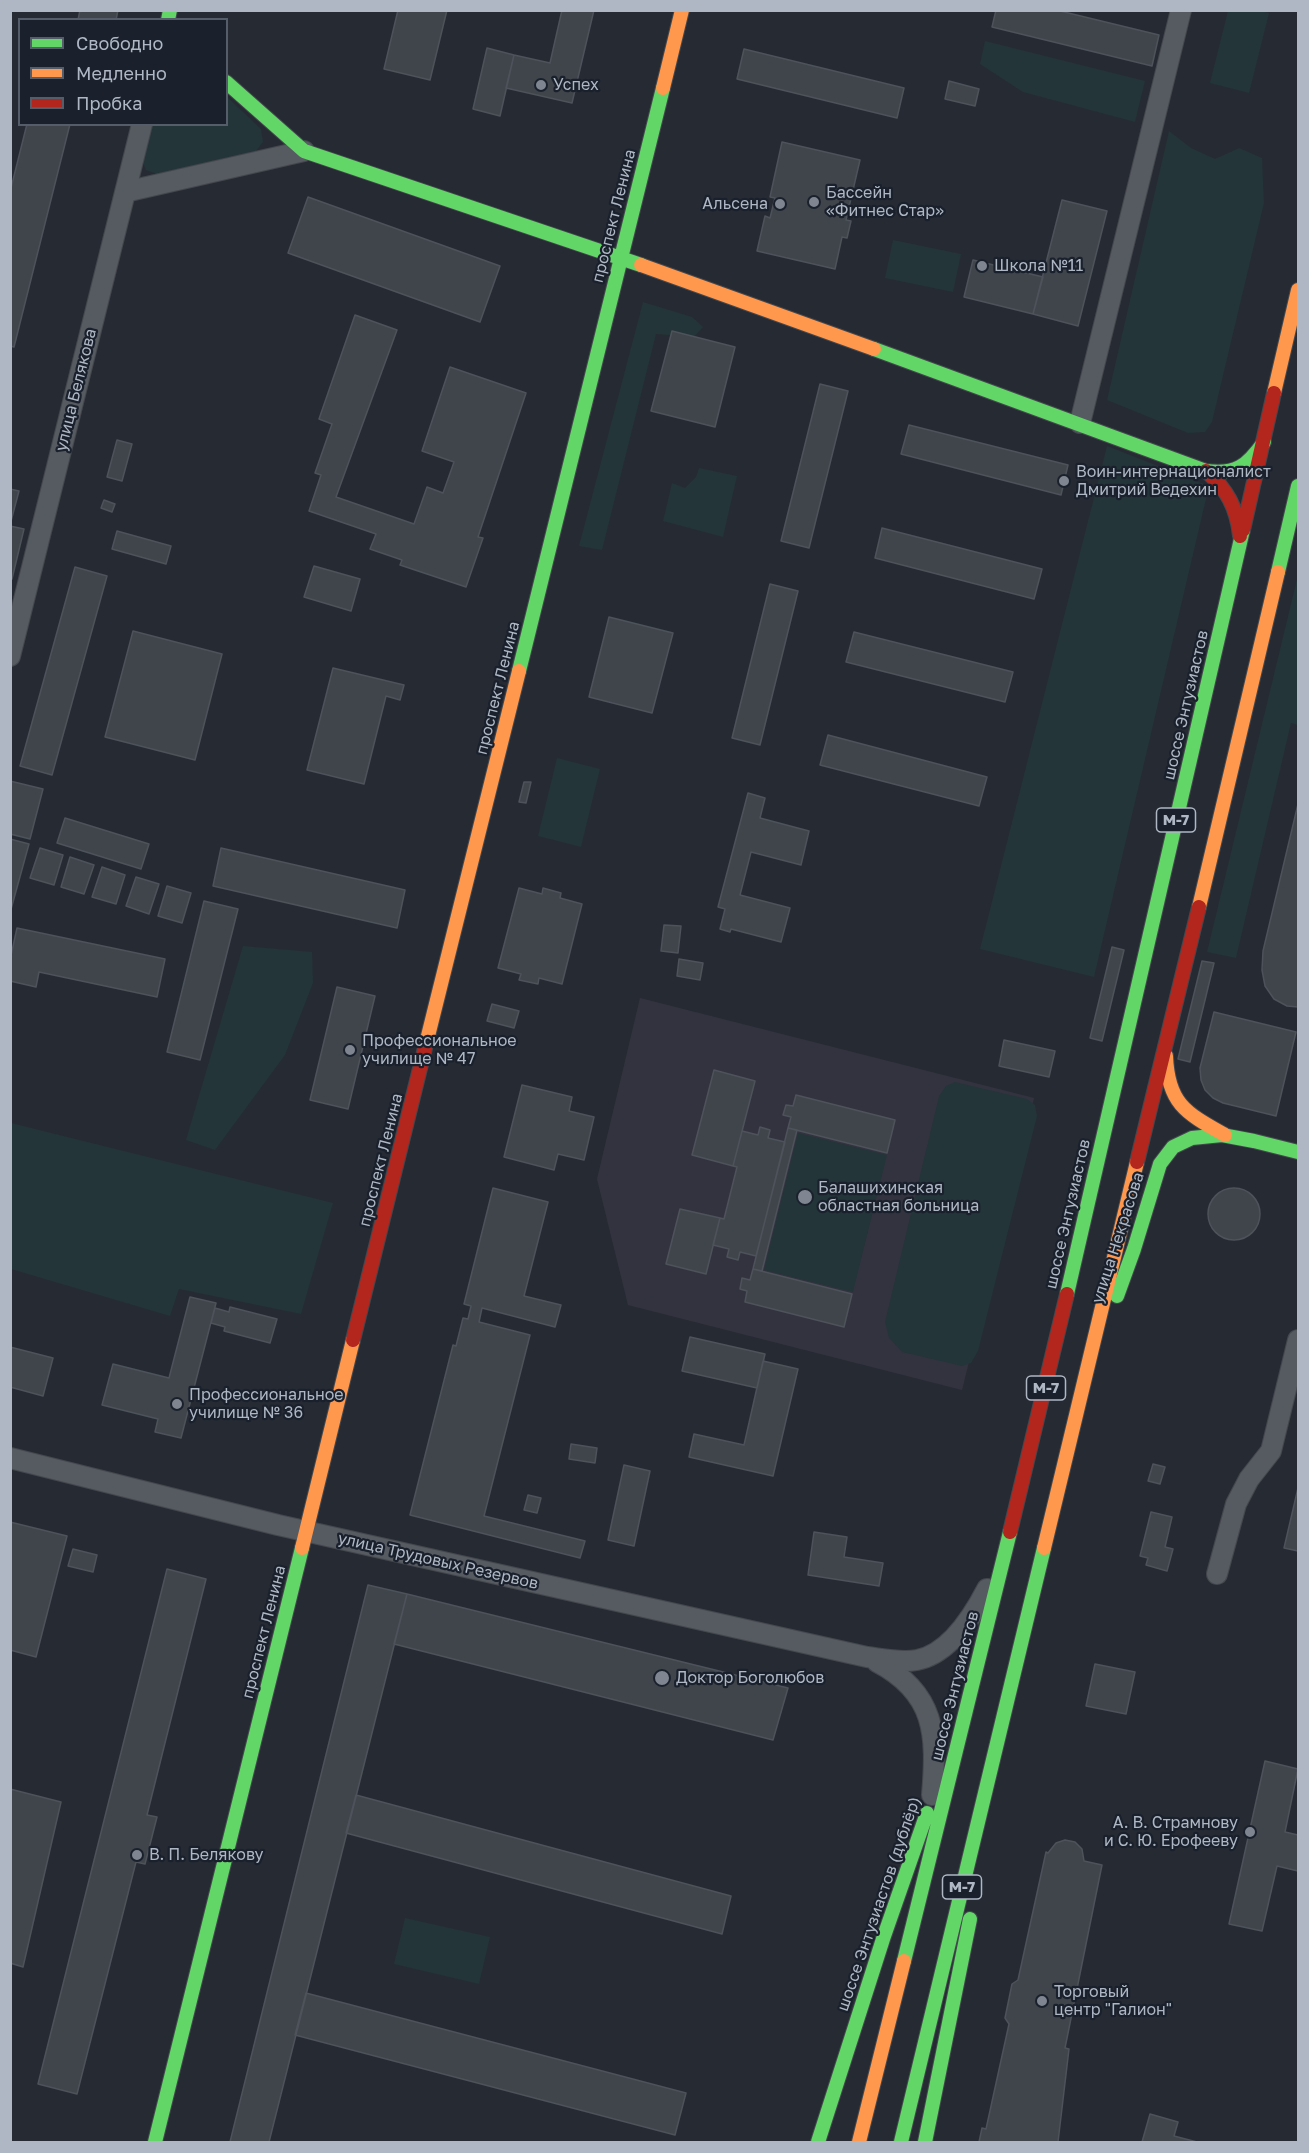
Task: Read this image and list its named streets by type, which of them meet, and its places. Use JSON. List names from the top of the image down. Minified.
{"streets":{"main road":["проспект Ленина","шоссе Энтузиастов","М-7","улица Некрасова","шоссе Энтузиастов (дублёр)"],"street":["улица Белякова","улица Трудовых Резервов"]},"crossings":[["проспект Ленина","улица Трудовых Резервов"],["шоссе Энтузиастов","улица Трудовых Резервов"],["шоссе Энтузиастов","шоссе Энтузиастов (дублёр)"],["М-7","улица Некрасова"],["улица Трудовых Резервов","шоссе Энтузиастов (дублёр)"]],"places":["Успех","Бассейн «Фитнес Стар»","Альсена","Школа №11","Воин-интернационалист Дмитрий Ведехин","Профессиональное училище № 47","Балашихинская областная больница","Профессиональное училище № 36","Доктор Боголюбов","А. В. Страмнову и С. Ю. Ерофееву","В. П. Белякову","Торговый центр \"Галион\""],"legend":["Свободно","Медленно","Пробка"]}
